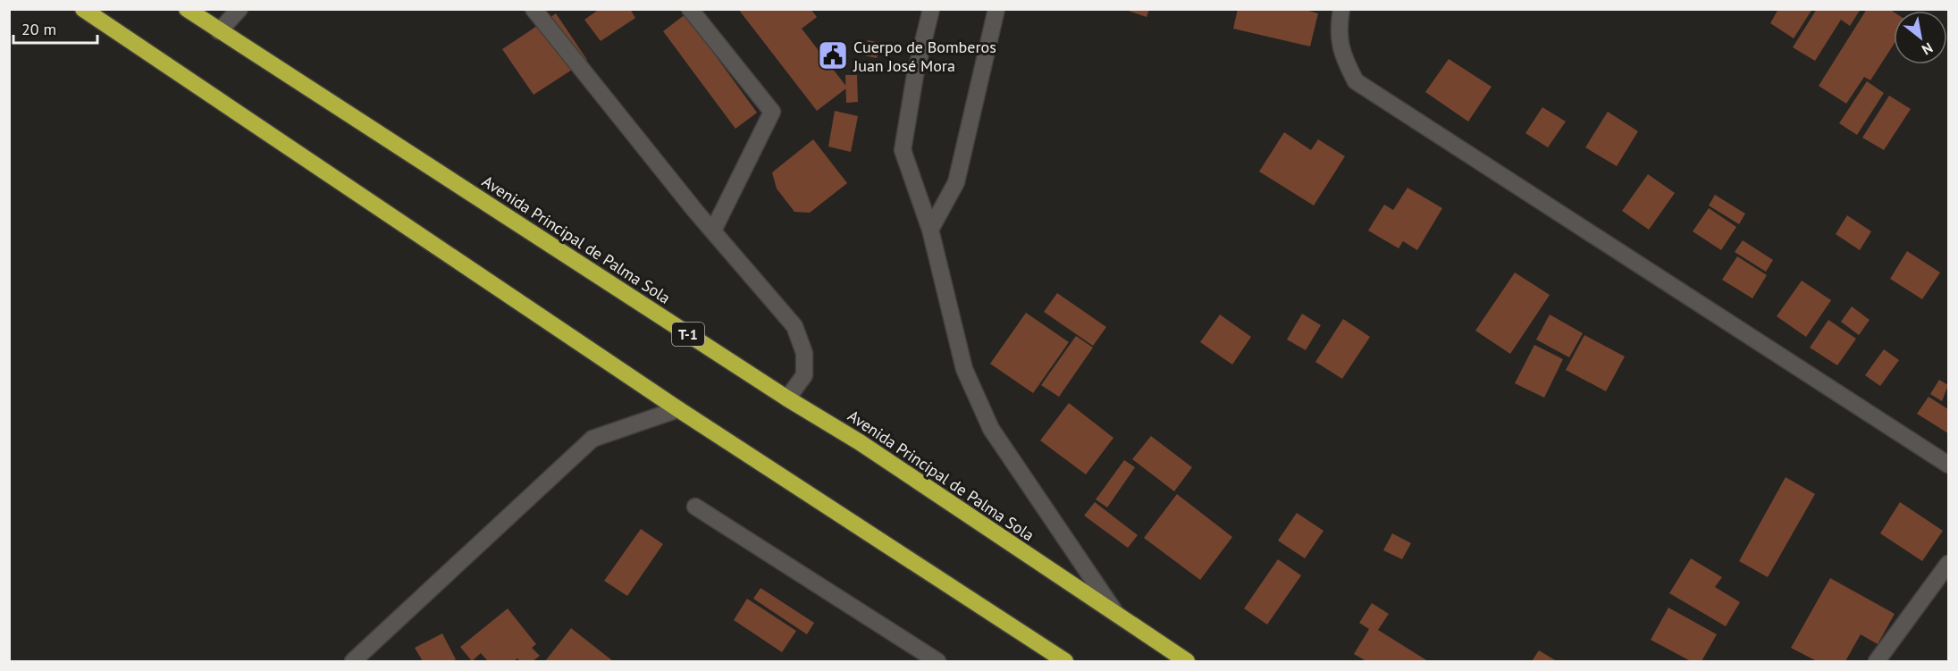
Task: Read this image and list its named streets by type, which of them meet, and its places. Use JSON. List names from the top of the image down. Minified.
{"streets":{"highway":["Avenida Principal de Palma Sola","T-1"]},"places":{"public building":["Cuerpo de Bomberos Juan José Mora"]},"scale_bar":"20 m","north":"bottom right"}
